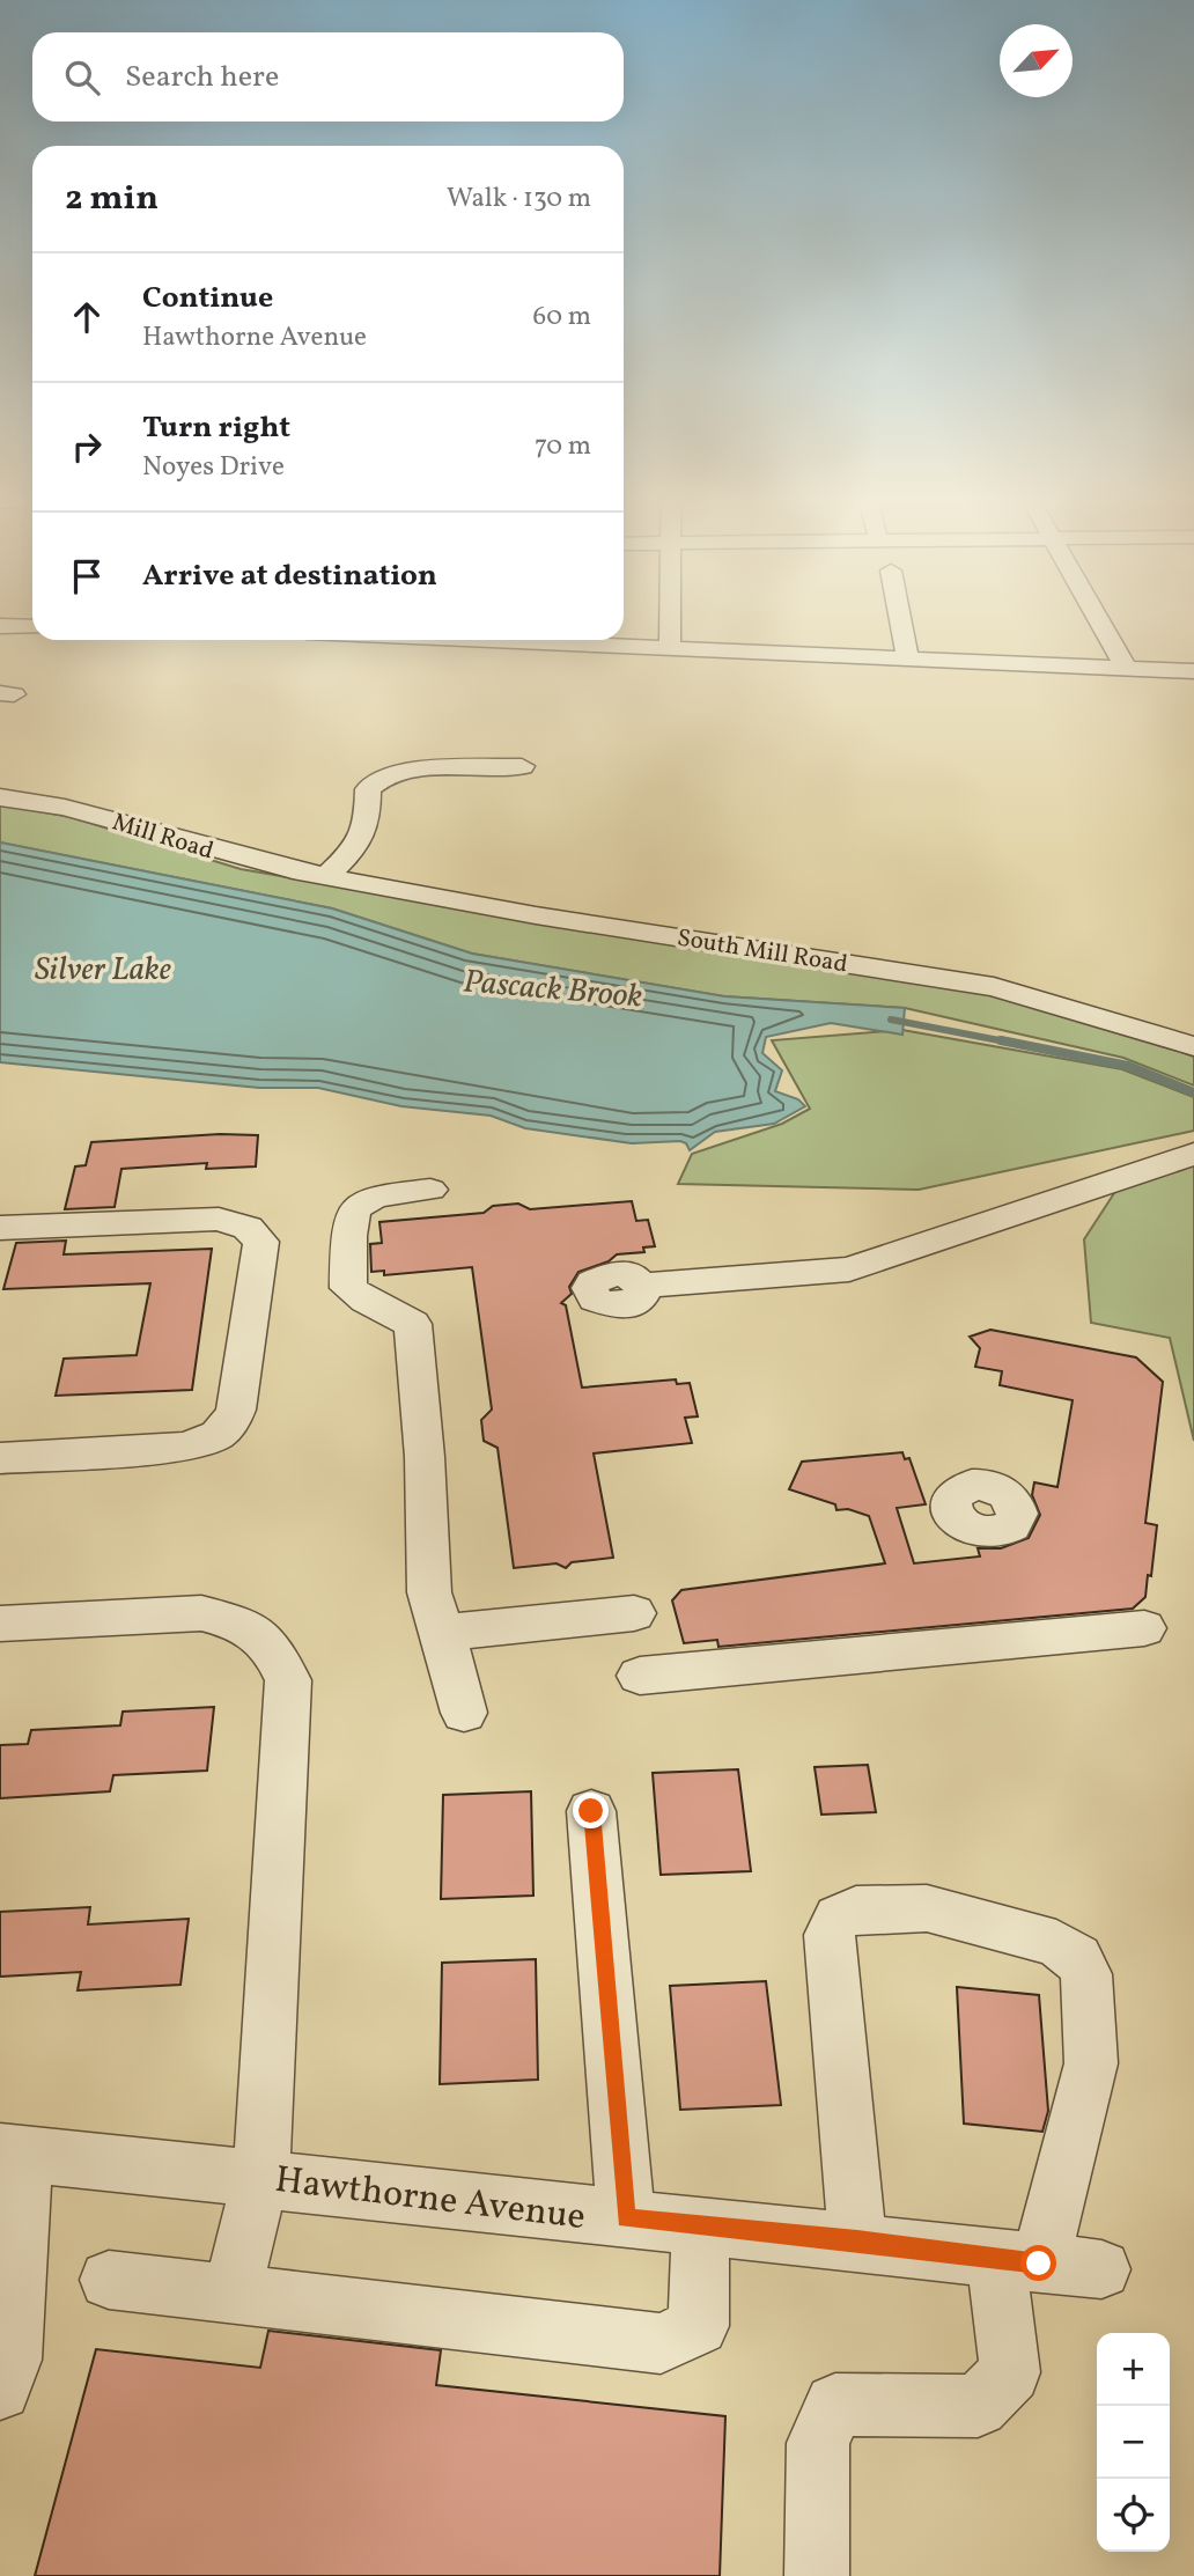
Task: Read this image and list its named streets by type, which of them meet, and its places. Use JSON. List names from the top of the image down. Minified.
{"streets":{"street":["Mill Road","South Mill Road","Hawthorne Avenue"]},"crossings":[["Mill Road","South Mill Road"]],"water":["Silver Lake","Pascack Brook"],"north":"top right","page":{"search":"Search here","heading":["2 min","Walk · 130 m"],"list":[["Continue","Hawthorne Avenue","60 m"],["Turn right","Noyes Drive","70 m"],"Arrive at destination"],"map_buttons":["+","−"]}}
